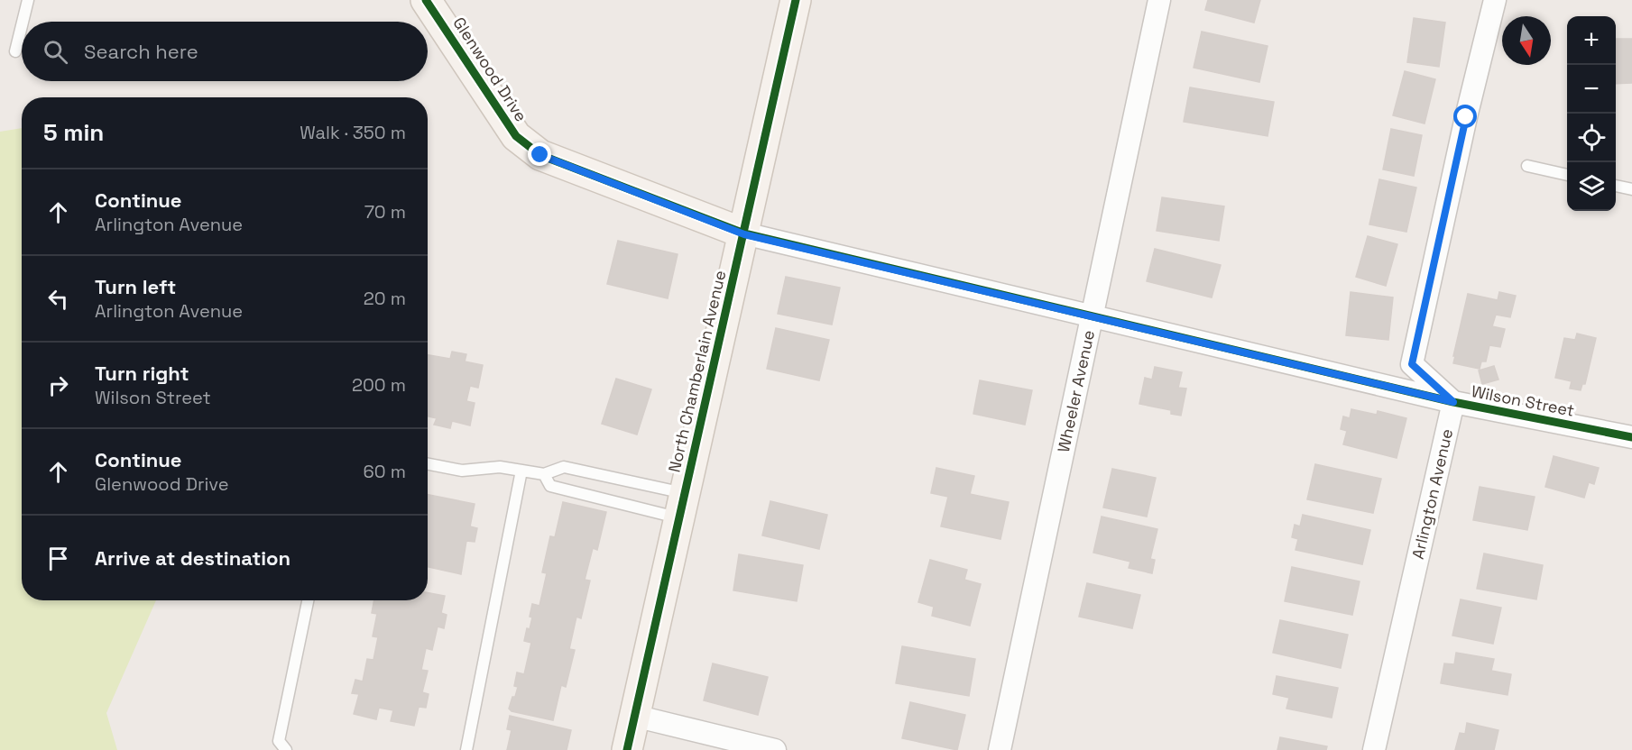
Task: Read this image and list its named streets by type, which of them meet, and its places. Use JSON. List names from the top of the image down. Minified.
{"streets":{"street":["Glenwood Drive","North Chamberlain Avenue","Wheeler Avenue","Wilson Street","Arlington Avenue"]},"crossings":[["Glenwood Drive","North Chamberlain Avenue"],["Glenwood Drive","Wilson Street"],["North Chamberlain Avenue","Wilson Street"],["Wheeler Avenue","Wilson Street"],["Wilson Street","Arlington Avenue"]],"north":"bottom","page":{"map_buttons":["+","−"],"search":"Search here","heading":["5 min","Walk · 350 m"],"list":[["Continue","Arlington Avenue","70 m"],["Turn left","Arlington Avenue","20 m"],["Turn right","Wilson Street","200 m"],["Continue","Glenwood Drive","60 m"],"Arrive at destination"]}}
